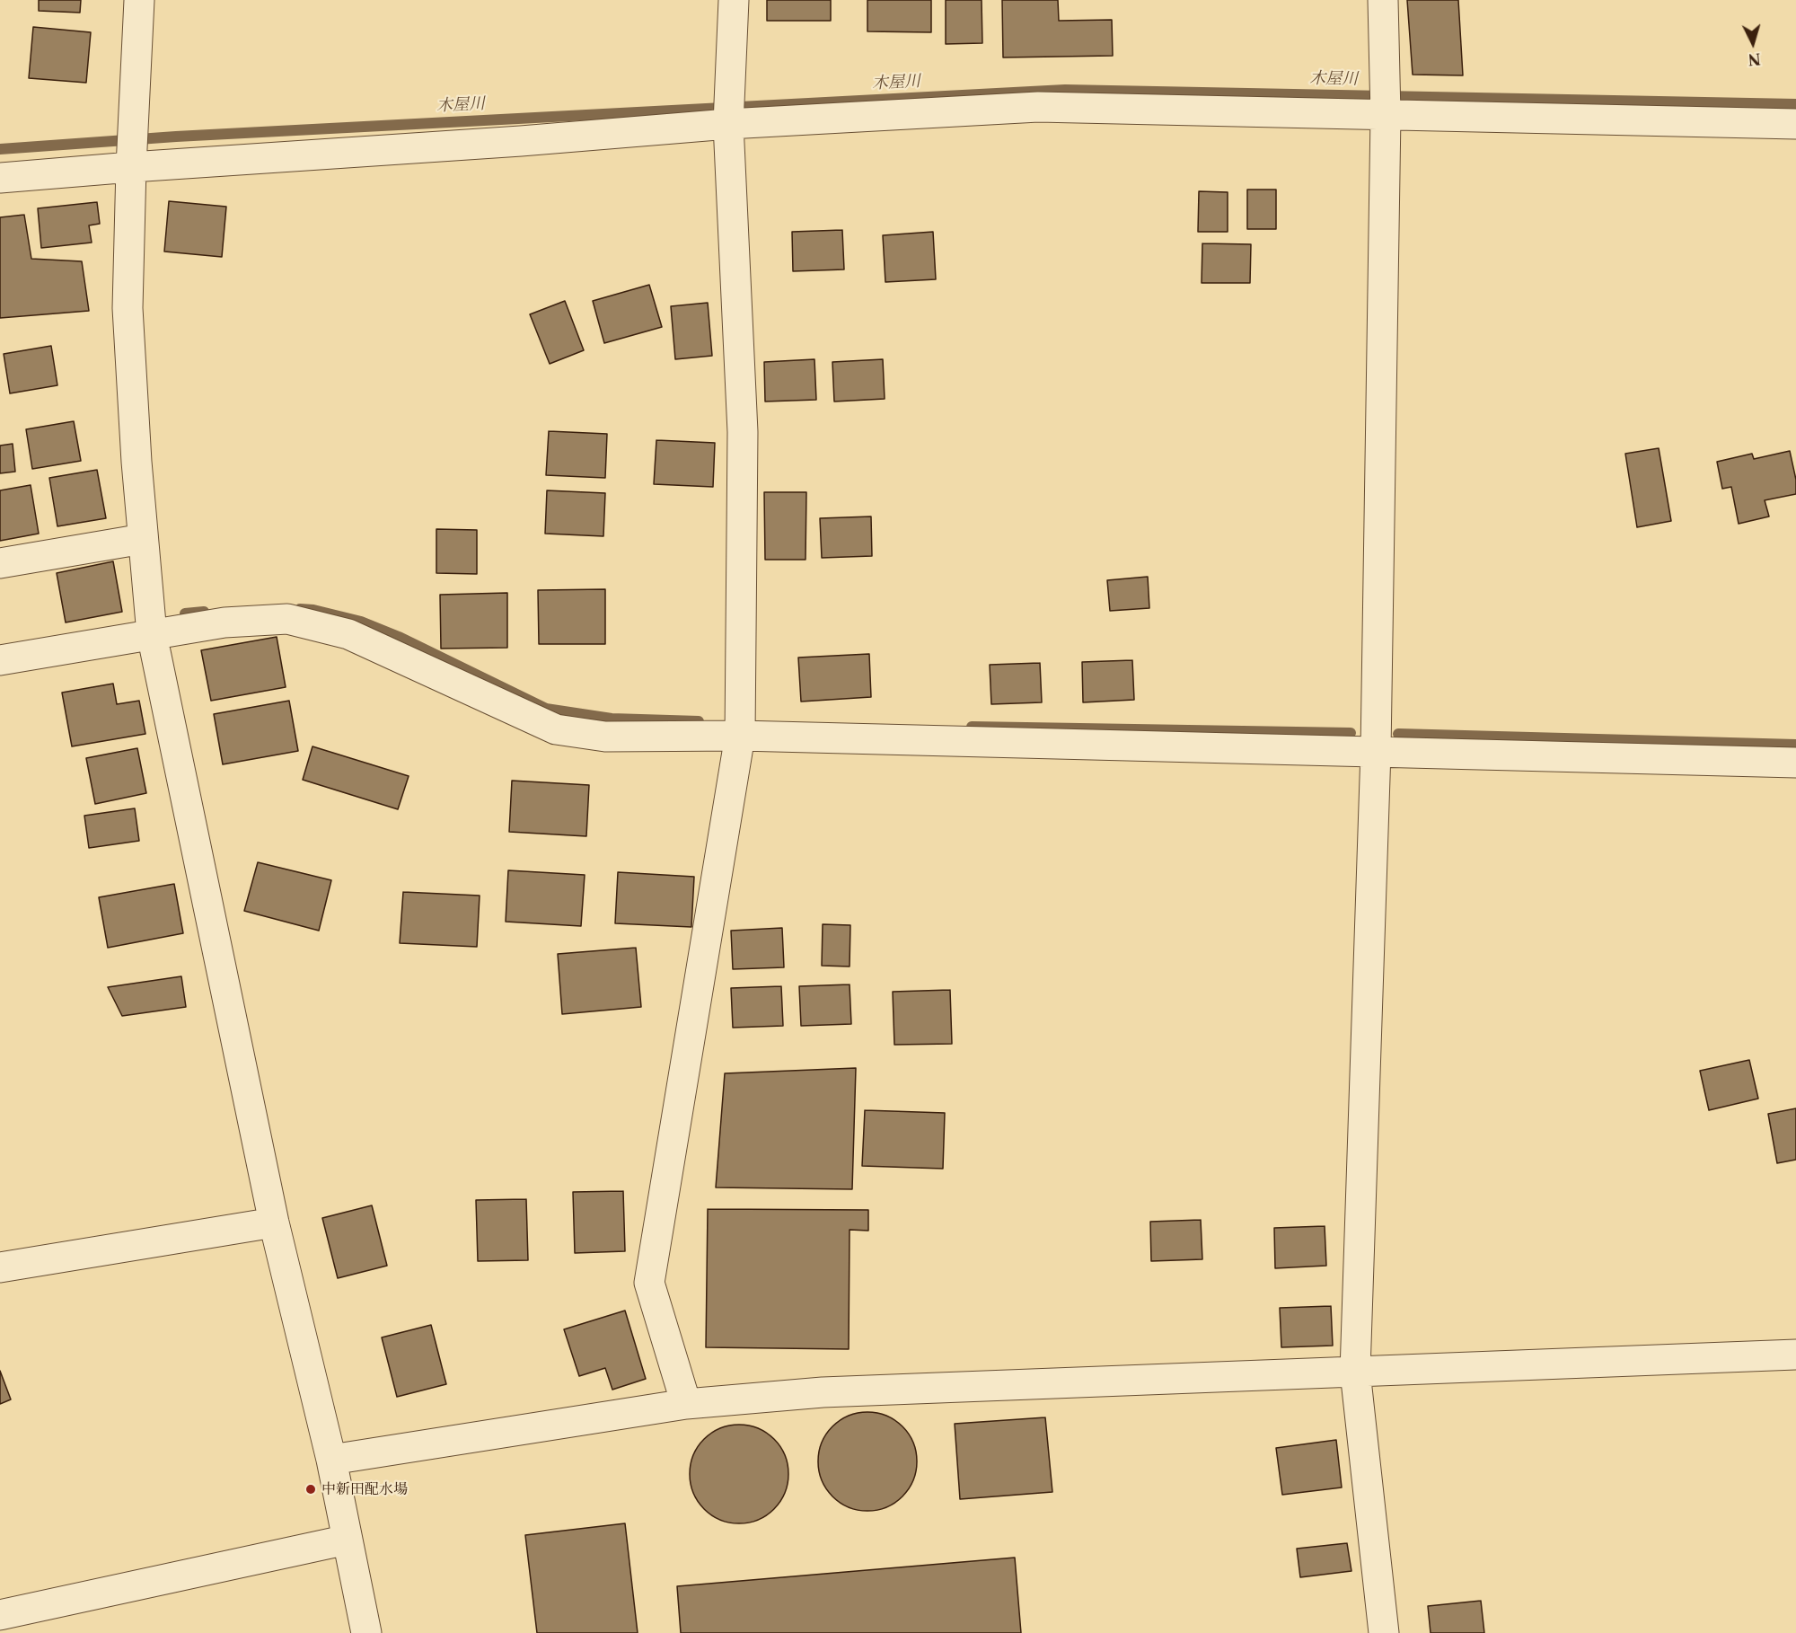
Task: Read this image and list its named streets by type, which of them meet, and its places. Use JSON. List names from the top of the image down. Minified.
{"water":["木屋川"],"places":["中新田配水場"],"north":"bottom"}
